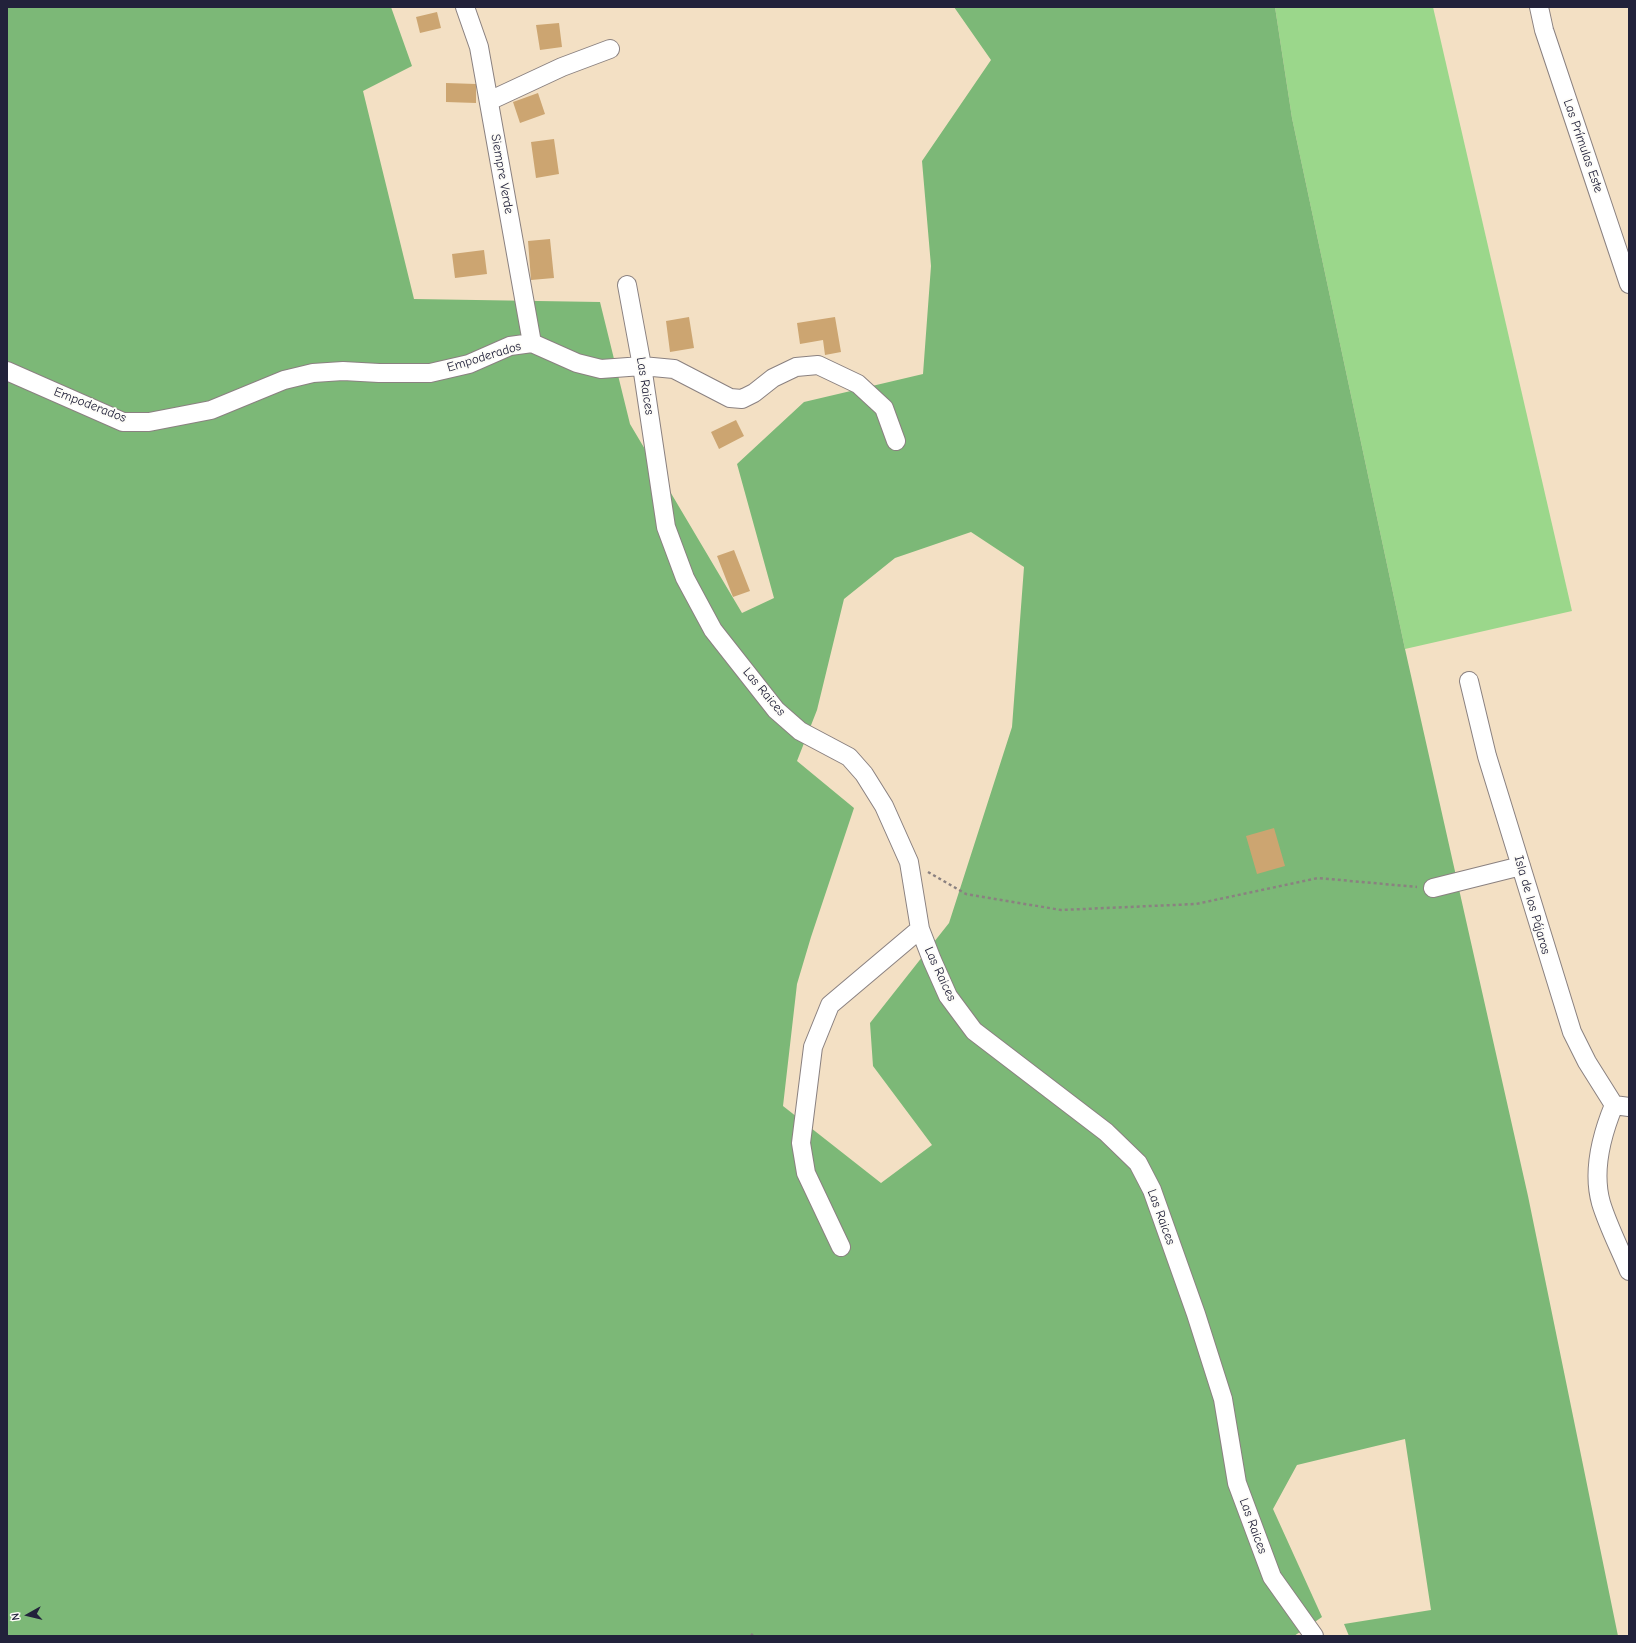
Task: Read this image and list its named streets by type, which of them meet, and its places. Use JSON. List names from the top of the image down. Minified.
{"streets":{"street":["Las Prímulas Este","Siempre Verde","Empoderados","Las Raices","Isla de los Pájaros"]},"crossings":[["Siempre Verde","Empoderados"],["Empoderados","Las Raices"]],"north":"left"}
